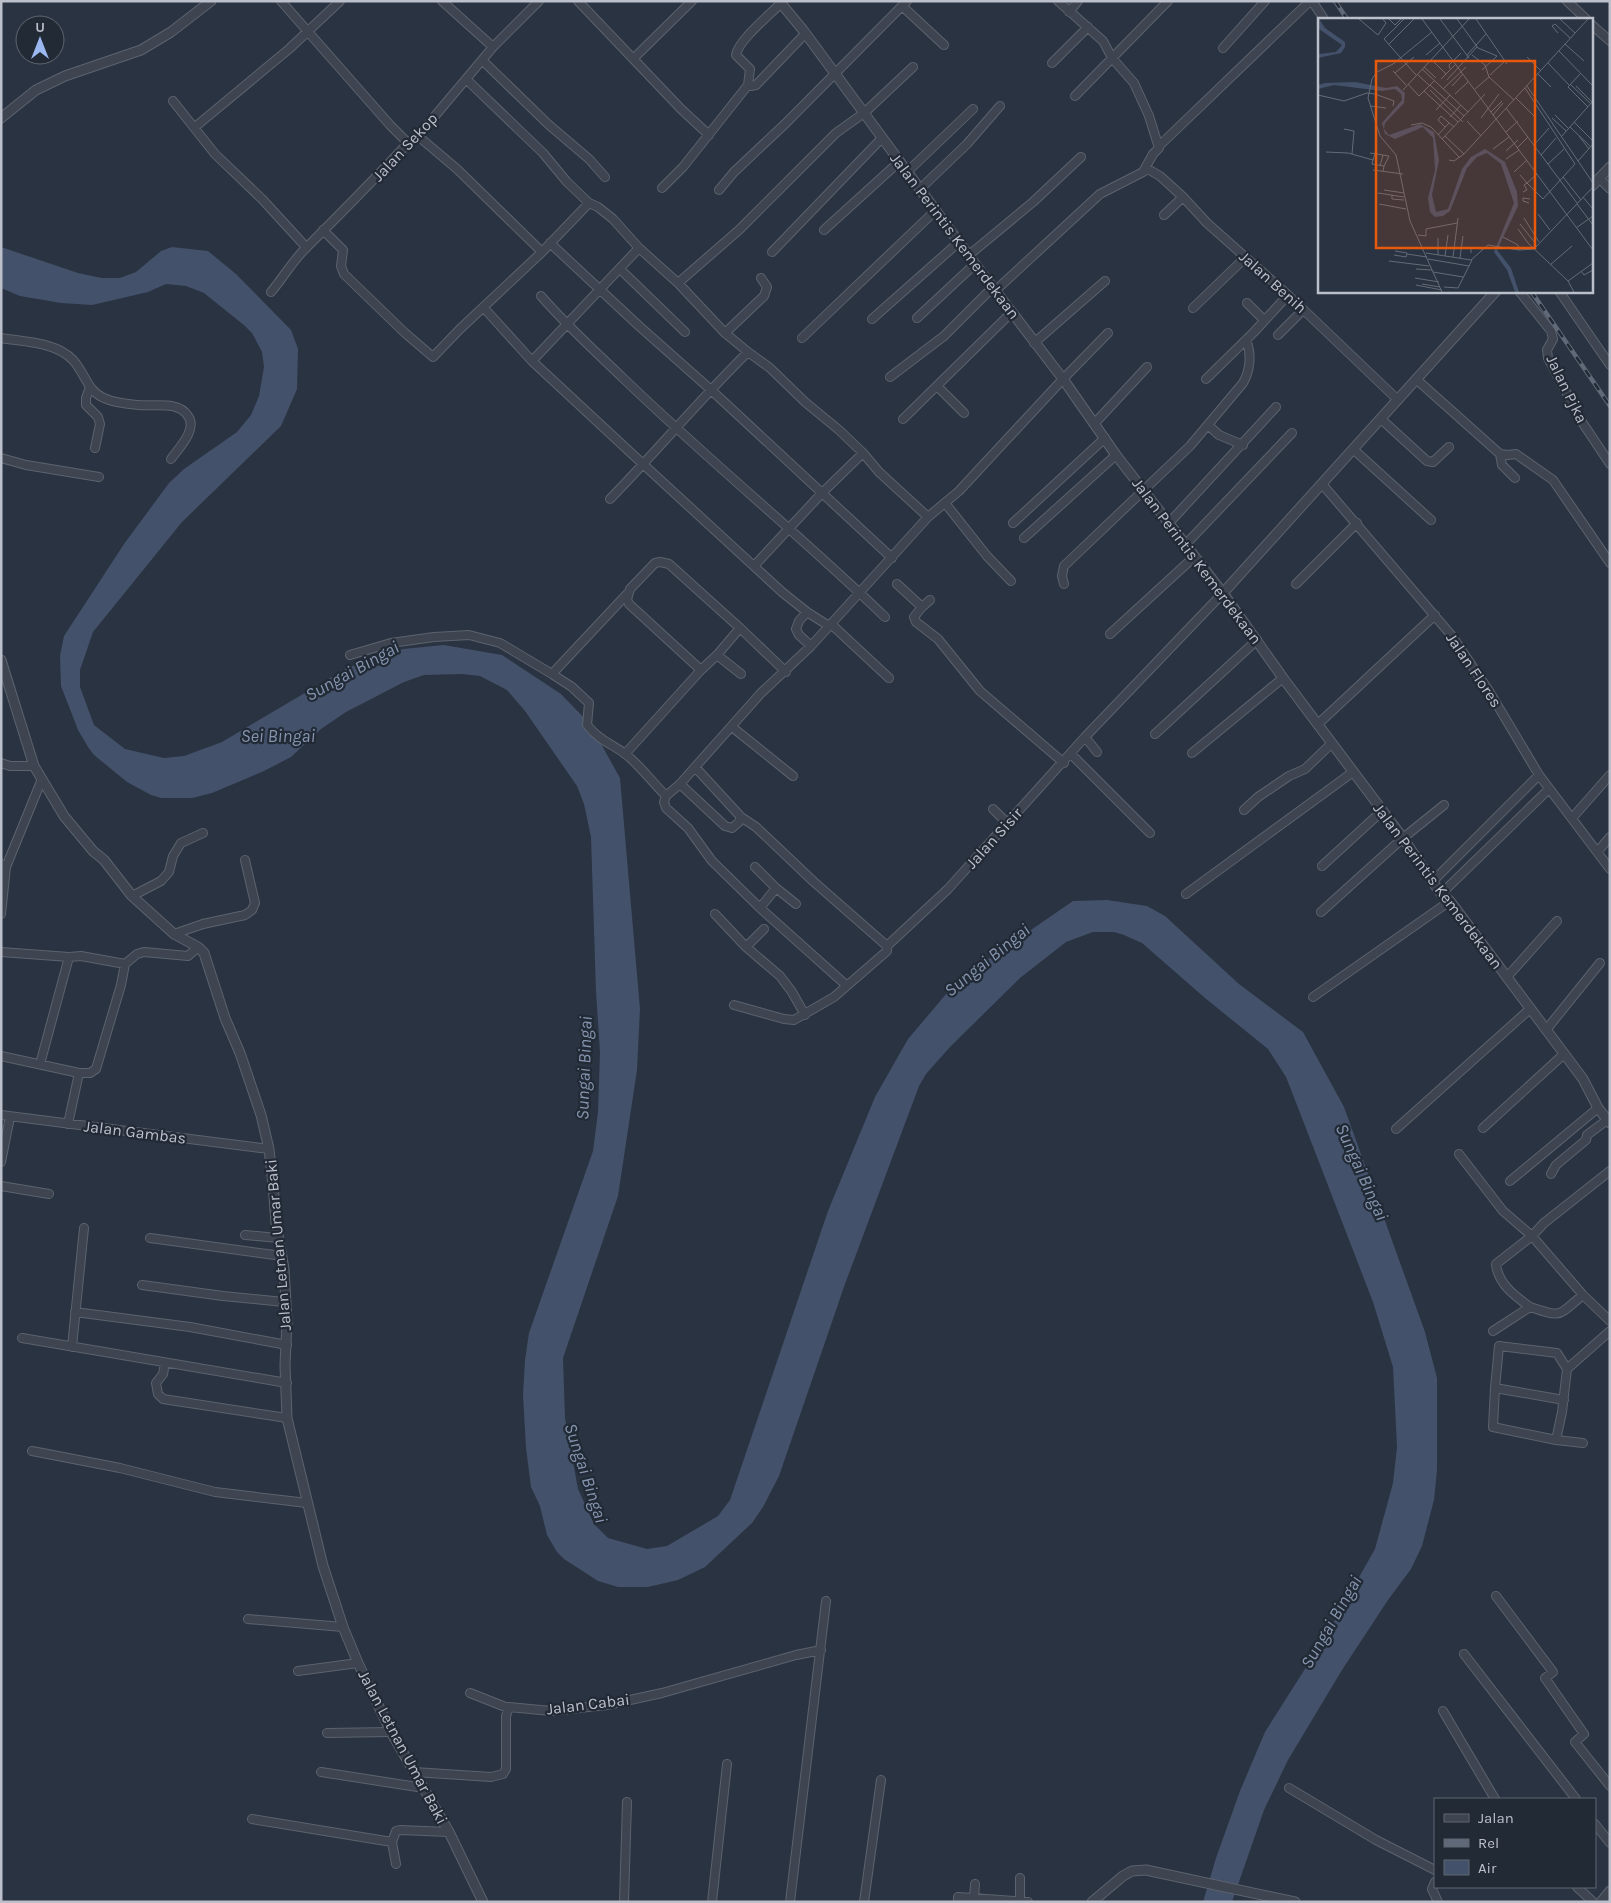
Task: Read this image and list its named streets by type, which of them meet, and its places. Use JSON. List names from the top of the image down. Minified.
{"streets":{"street":["Jalan Sekop","Jalan Perintis Kemerdekaan","Jalan Benih","Jalan Pjka","Jalan Flores","Jalan Sisir","Jalan Gambas","Jalan Letnan Umar Baki","Jalan Cabai"]},"crossings":[["Jalan Perintis Kemerdekaan","Jalan Sisir"],["Jalan Gambas","Jalan Letnan Umar Baki"]],"water":["Sungai Bingai","Sei Bingai"],"legend":["Jalan","Rel","Air"],"north":"top"}
